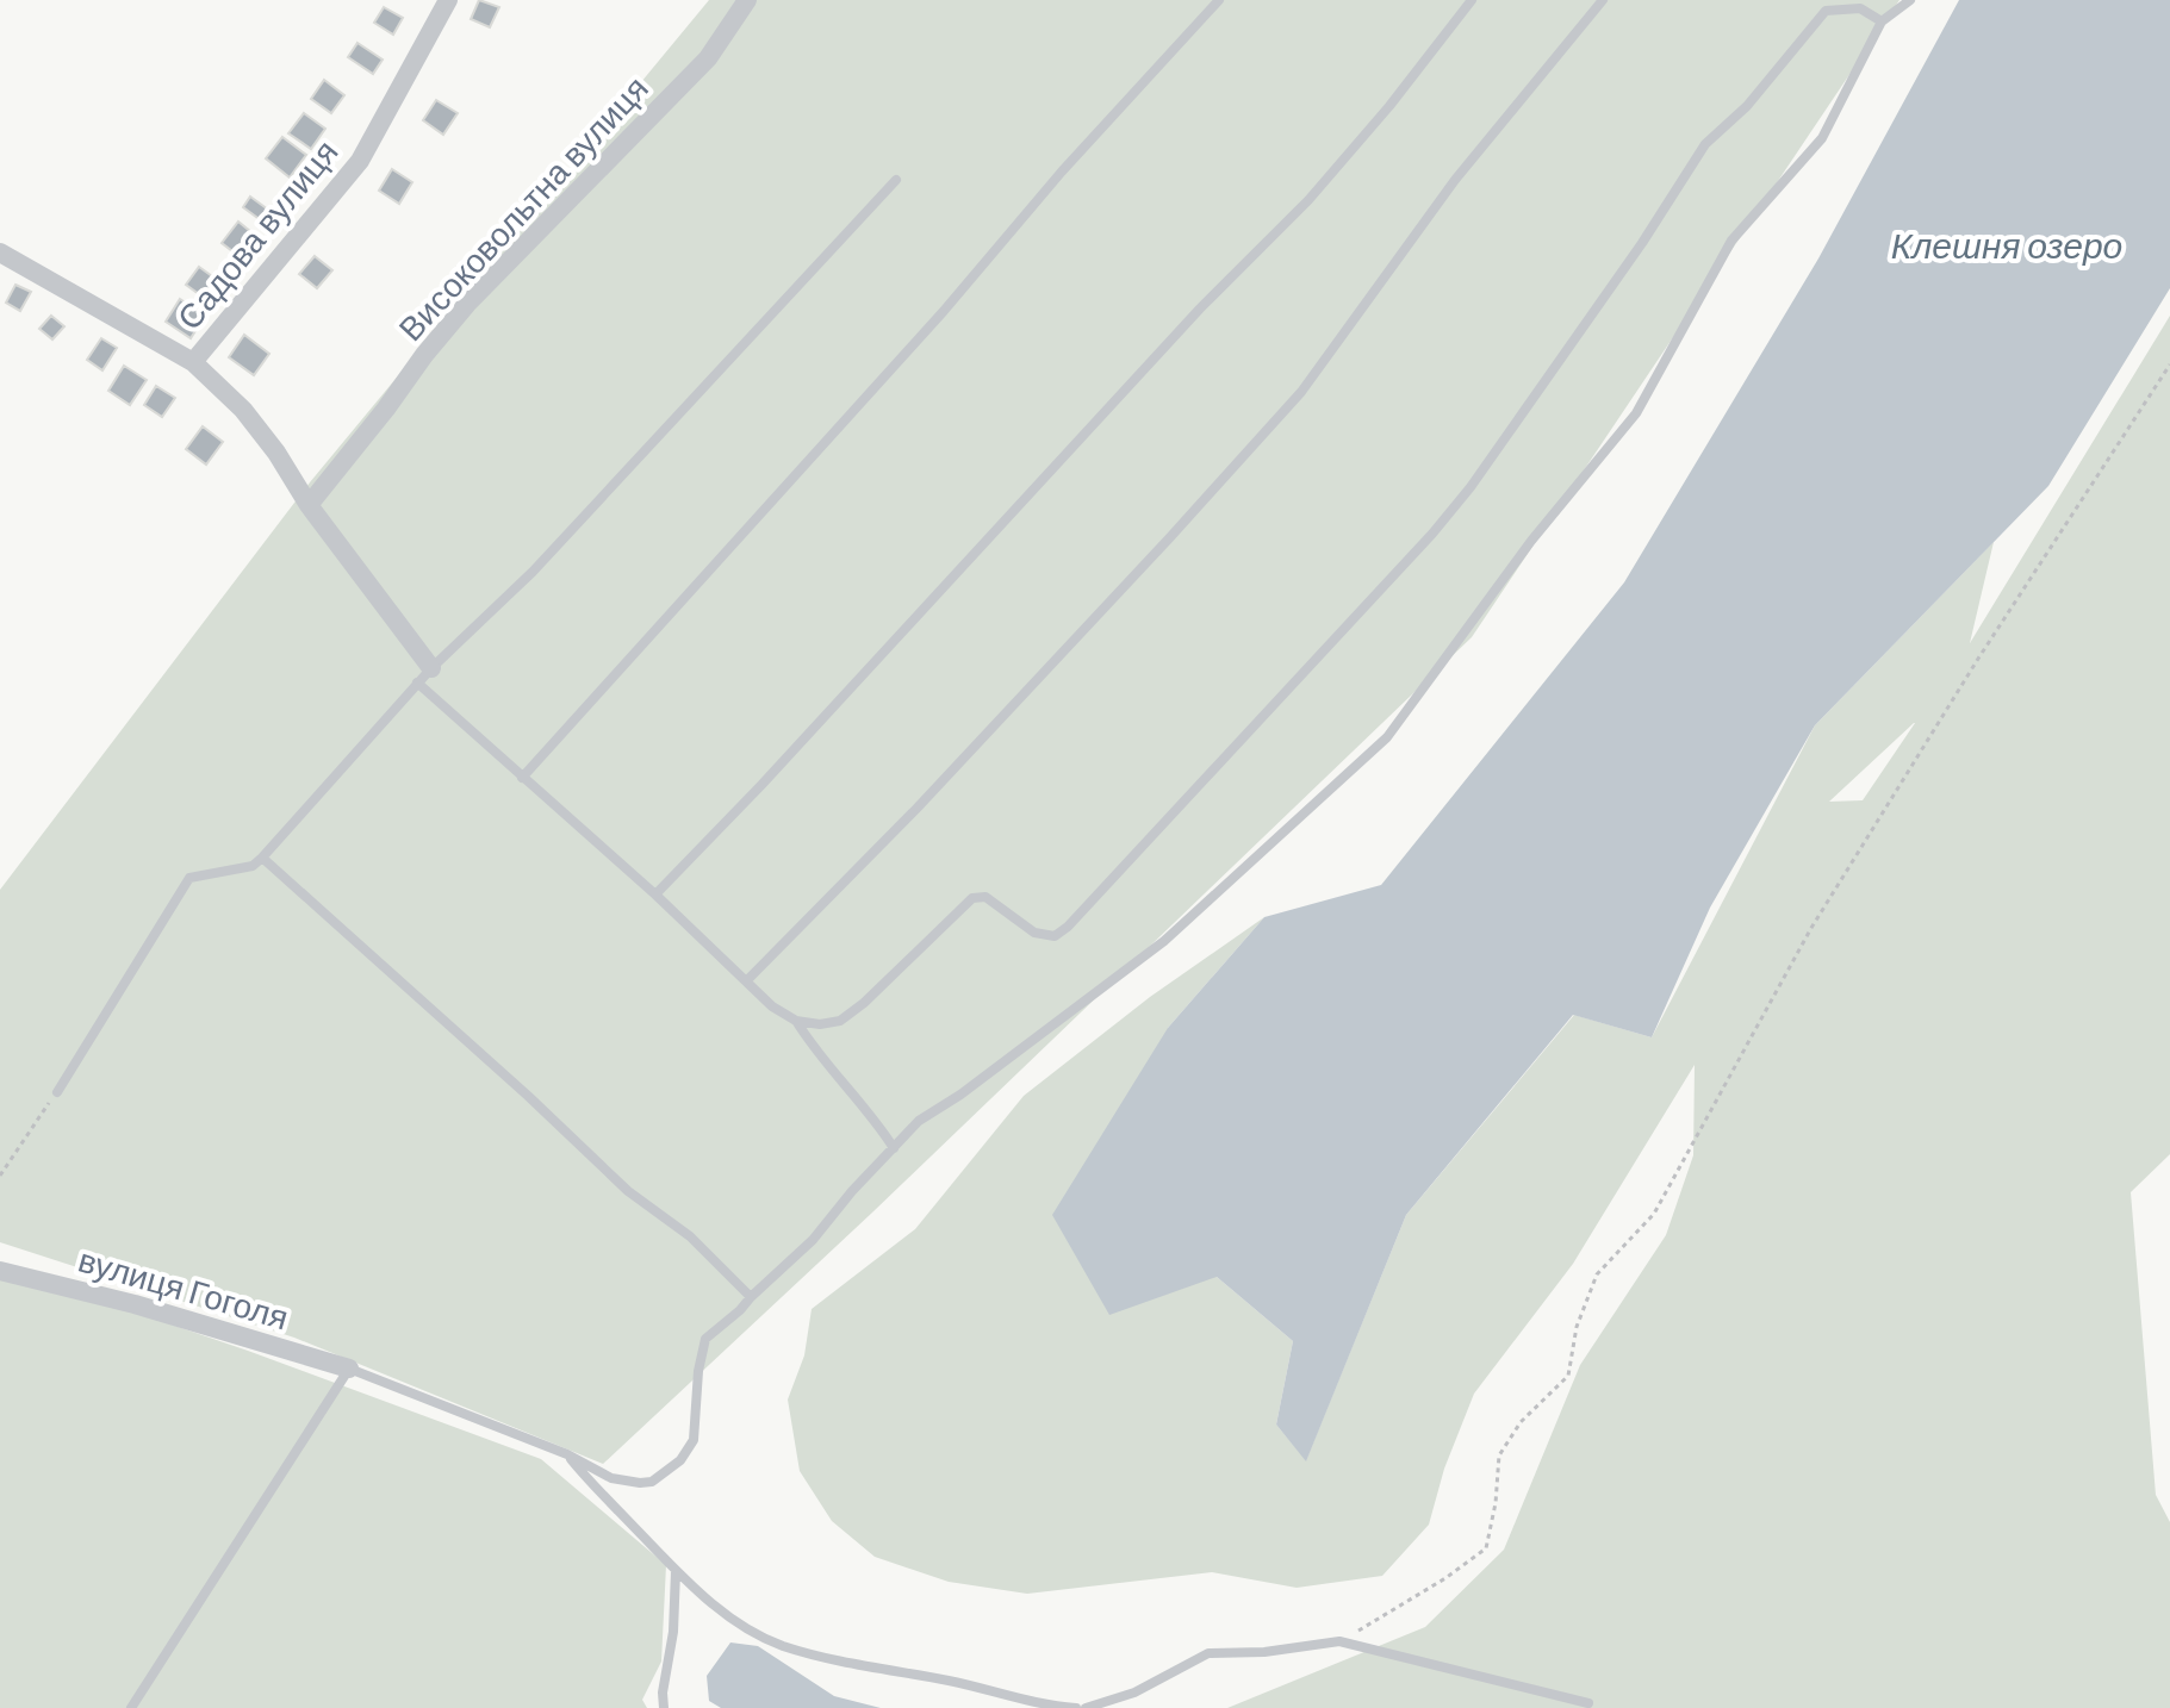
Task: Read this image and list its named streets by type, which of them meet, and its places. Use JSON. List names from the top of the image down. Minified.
{"streets":{"street":["Високовольтна вулиця","Садова вулиця","вулиця Гоголя"]},"water":["Клешня озеро"]}
